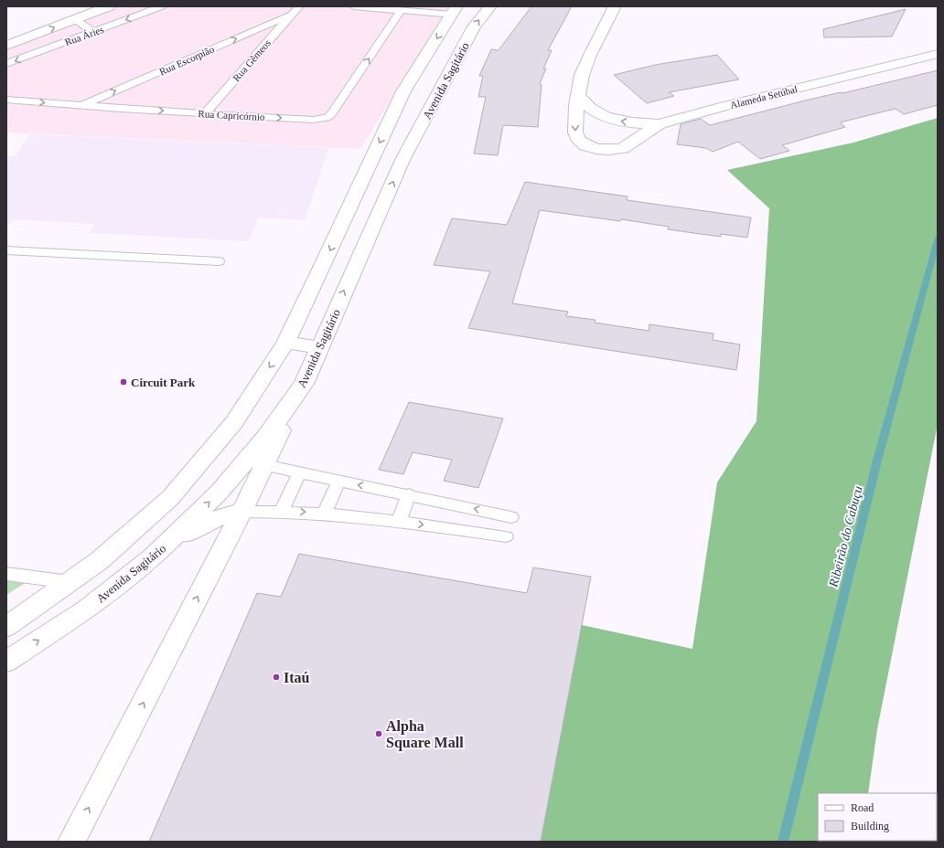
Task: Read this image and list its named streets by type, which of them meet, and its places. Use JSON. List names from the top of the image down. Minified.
{"streets":{"street":["Avenida Sagitário","Alameda Setúbal"],"lane":["Rua Áries","Rua Escorpião","Rua Gêmeos","Rua Capricórnio"]},"crossings":[["Rua Escorpião","Rua Gêmeos"],["Rua Escorpião","Rua Capricórnio"],["Rua Gêmeos","Rua Capricórnio"]],"one_way":["Rua Áries","Rua Escorpião","Rua Capricórnio"],"water":["Ribeirão do Cabuçu"],"places":["Circuit Park","Itaú","Alpha Square Mall"],"legend":["Road","Building"]}
